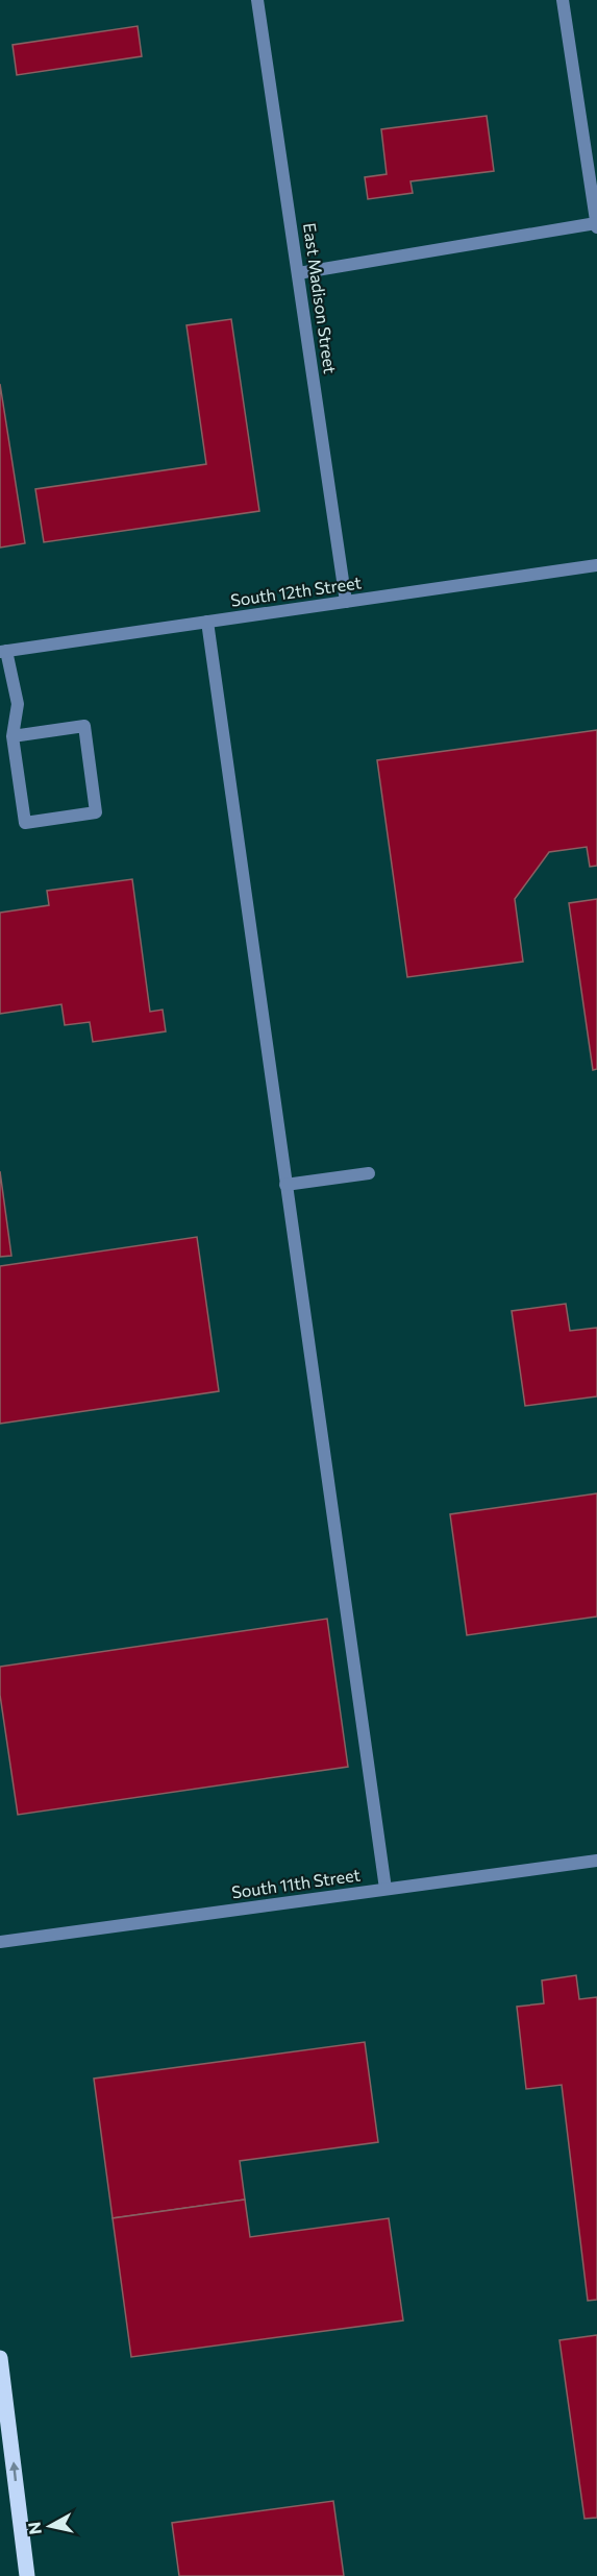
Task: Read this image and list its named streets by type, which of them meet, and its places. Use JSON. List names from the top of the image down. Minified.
{"streets":{"street":["East Madison Street","South 12th Street","South 11th Street"]},"crossings":[["East Madison Street","South 12th Street"]],"north":"left"}
